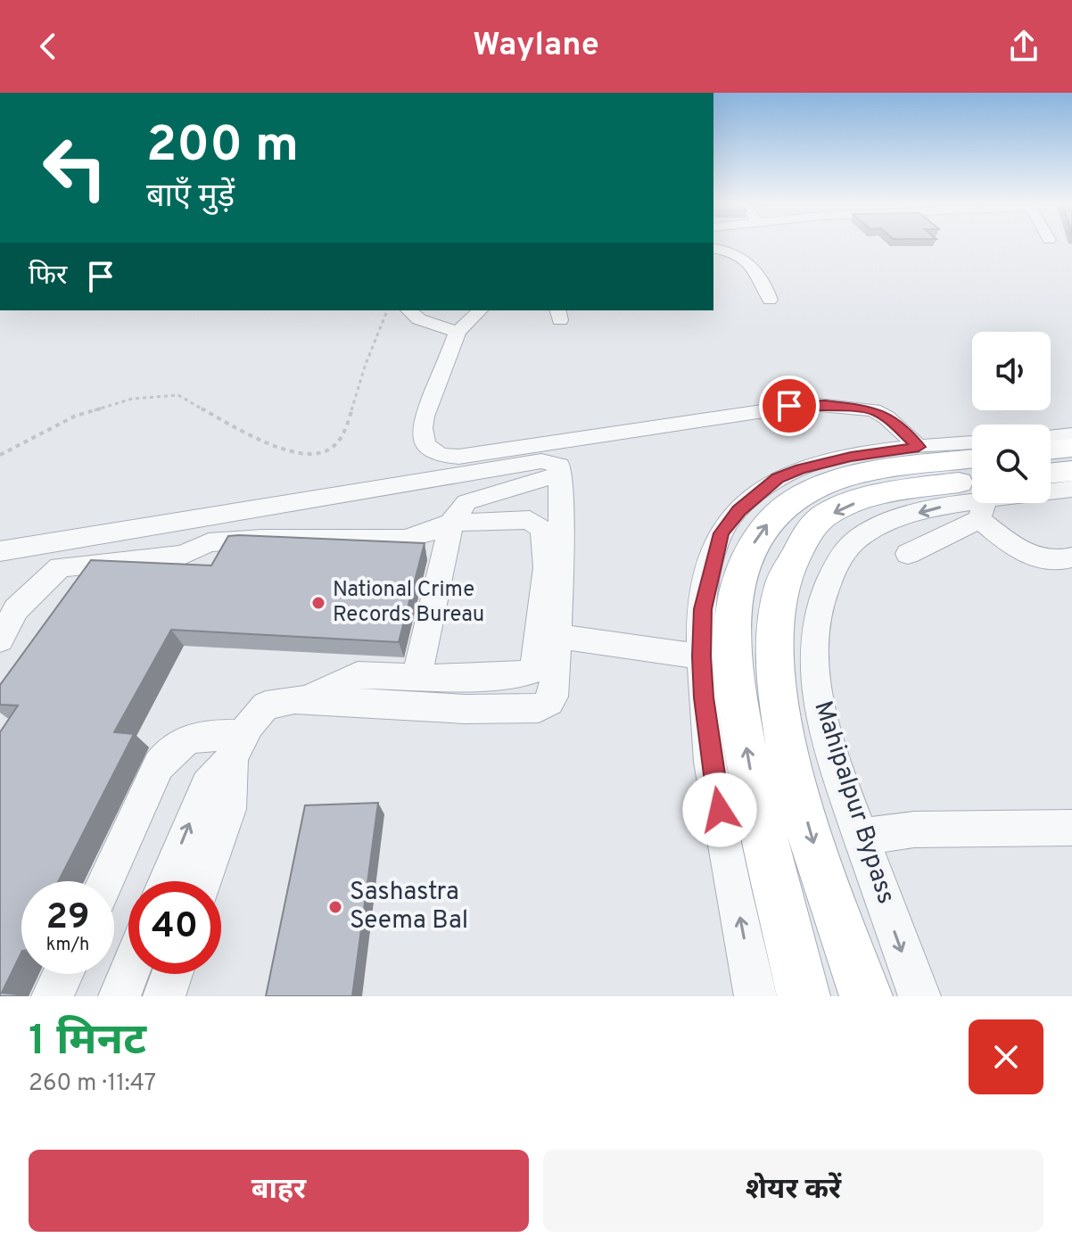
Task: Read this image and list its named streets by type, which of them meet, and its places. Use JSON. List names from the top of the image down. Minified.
{"streets":{"street":["Mahipalpur Bypass"]},"places":["National Crime Records Bureau","Sashastra Seema Bal"],"page":{"header":"Waylane","turn":["200 m","बाएँ मुड़ें"],"then":"फिर","speed":"29 km/h","limit":"40","heading":["1 मिनट","260 m · 11:47"],"buttons":["बाहर","शेयर करें"]}}
